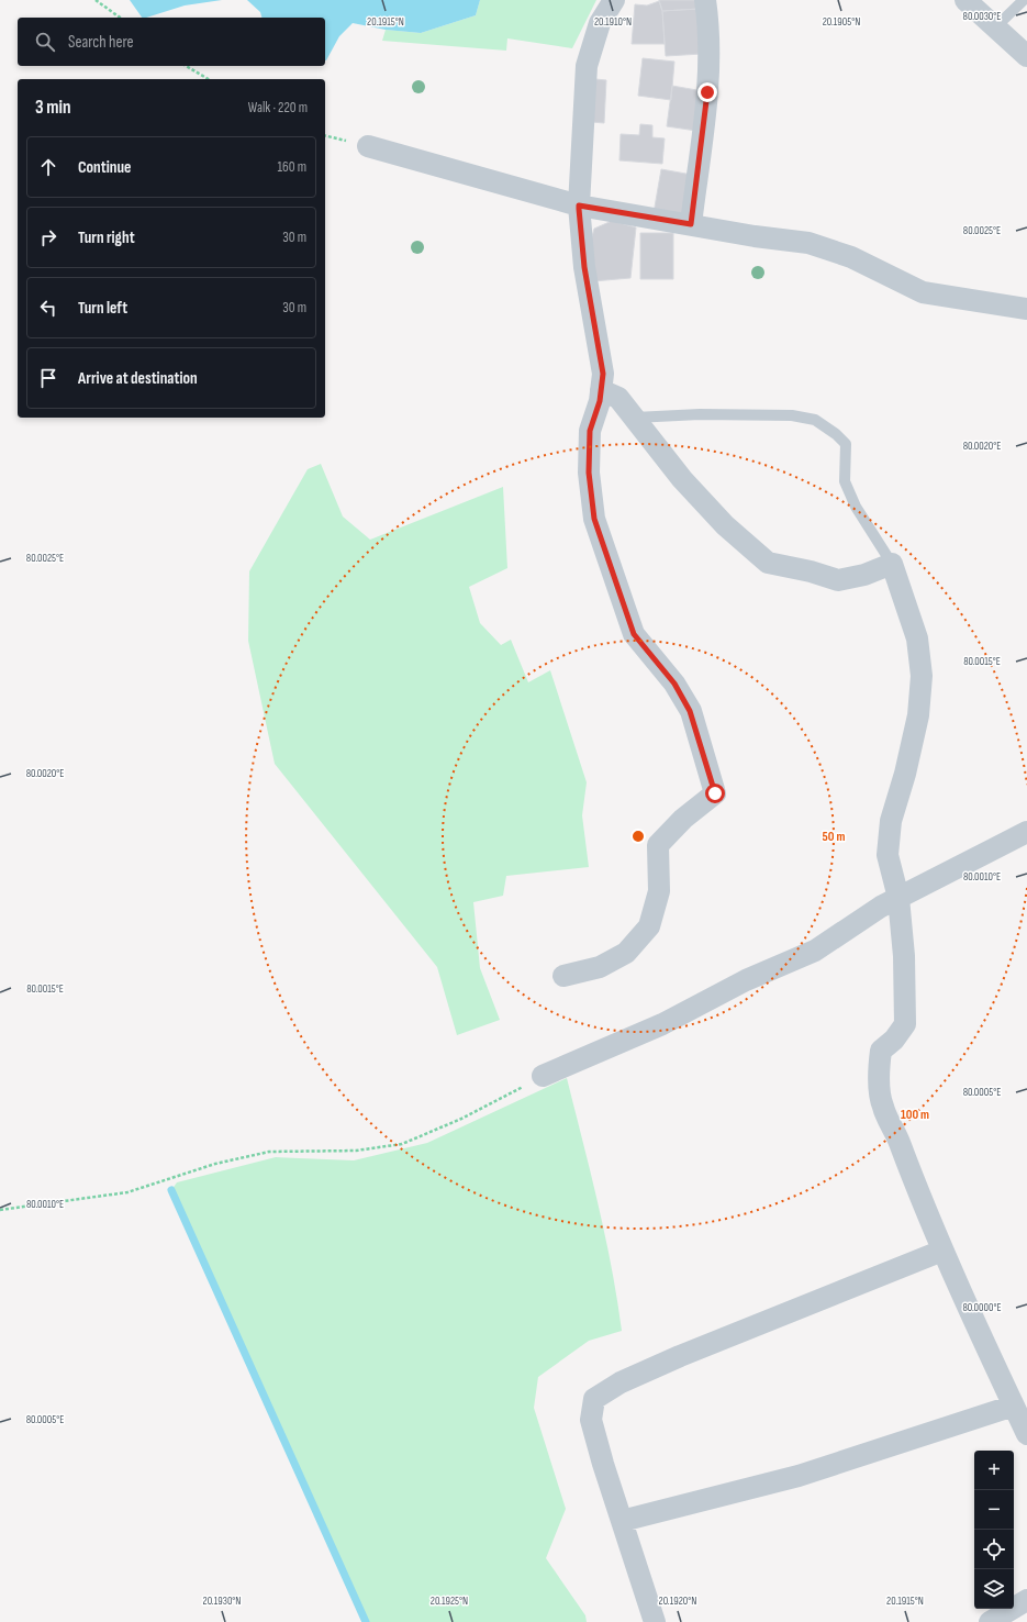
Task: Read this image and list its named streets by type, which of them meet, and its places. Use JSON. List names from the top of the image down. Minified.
{"page":{"search":"Search here","heading":["3 min","Walk · 220 m"],"list":[["Continue","160 m"],["Turn right","30 m"],["Turn left","30 m"],"Arrive at destination"],"map_buttons":["+","−"]},"coordinates":["80.0030°E","20.1915°N","20.1910°N","20.1905°N","80.0025°E","80.0020°E","80.0015°E","80.0010°E","80.0005°E","80.0000°E","20.1930°N","20.1925°N","20.1920°N"],"rings":["50 m","100 m"]}
